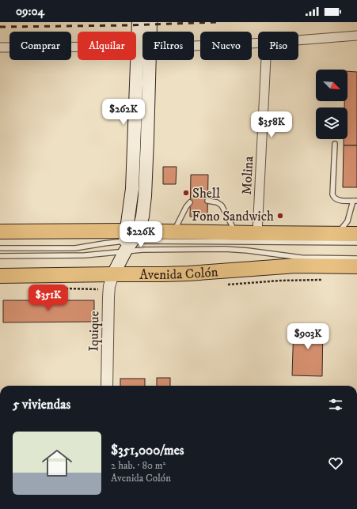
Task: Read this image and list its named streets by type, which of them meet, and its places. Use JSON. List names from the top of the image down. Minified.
{"streets":{"main road":["Avenida Colón"],"street":["Molina","Iquique"]},"crossings":[["Avenida Colón","Iquique"]],"places":["Shell","Fono Sandwich"],"north":"bottom right","page":{"status":"09:04","chip":["Comprar","Alquilar","Filtros","Nuevo","Piso"],"price":["$262K","$358K","$226K","$351K","$903K"],"heading":"5 viviendas","list":[{"name":"$351,000/mes","note":"2 hab. · 80 m² · Avenida Colón"}]}}
